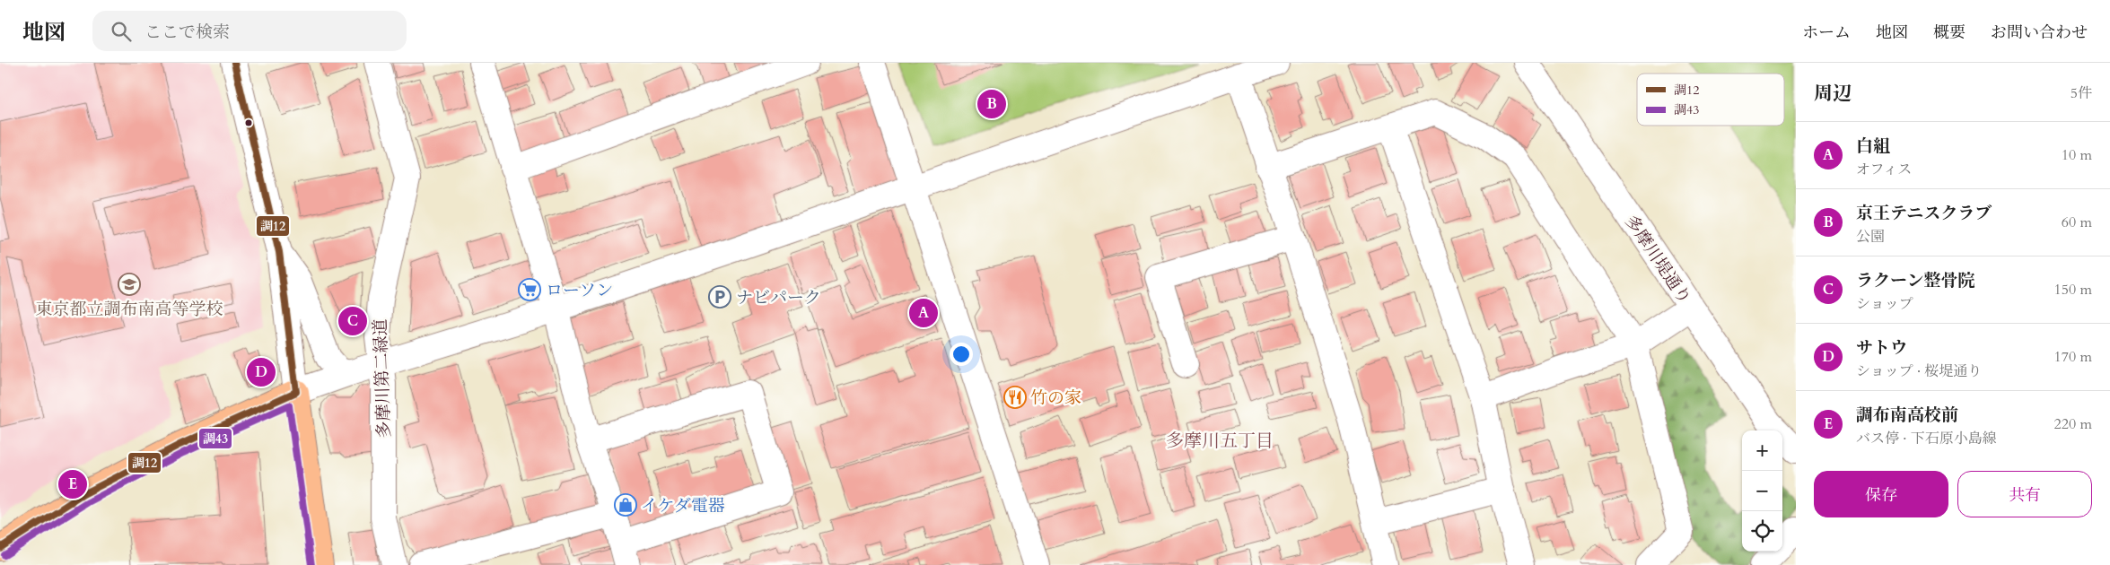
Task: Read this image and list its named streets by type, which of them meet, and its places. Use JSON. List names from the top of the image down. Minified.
{"streets":{"street":["多摩川堤通り","多摩川第二緑道"]},"districts":["多摩川五丁目"],"places":{"school or university":["東京都立調布南高等学校"],"supermarket":["ローソン"],"parking":["ナビパーク"],"restaurant":["竹の家"],"shop":["イケダ電器"]},"lines":["transit line 調12","transit line 調43"],"legend":["調12","調43"],"page":{"header":"地図","search":"ここで検索","nav":["ホーム","地図","概要","お問い合わせ"],"heading":["周辺","5件"],"pins":["B","A","C","D","E"],"list":[{"mark":"A","name":"白組","note":"オフィス","value":"10 m"},{"mark":"B","name":"京王テニスクラブ","note":"公園","value":"60 m"},{"mark":"C","name":"ラクーン整骨院","note":"ショップ","value":"150 m"},{"mark":"D","name":"サトウ","note":"ショップ · 桜堤通り","value":"170 m"},{"mark":"E","name":"調布南高校前","note":"バス停 · 下石原小島線","value":"220 m"}],"map_buttons":["+","−"],"buttons":["保存","共有"]}}
